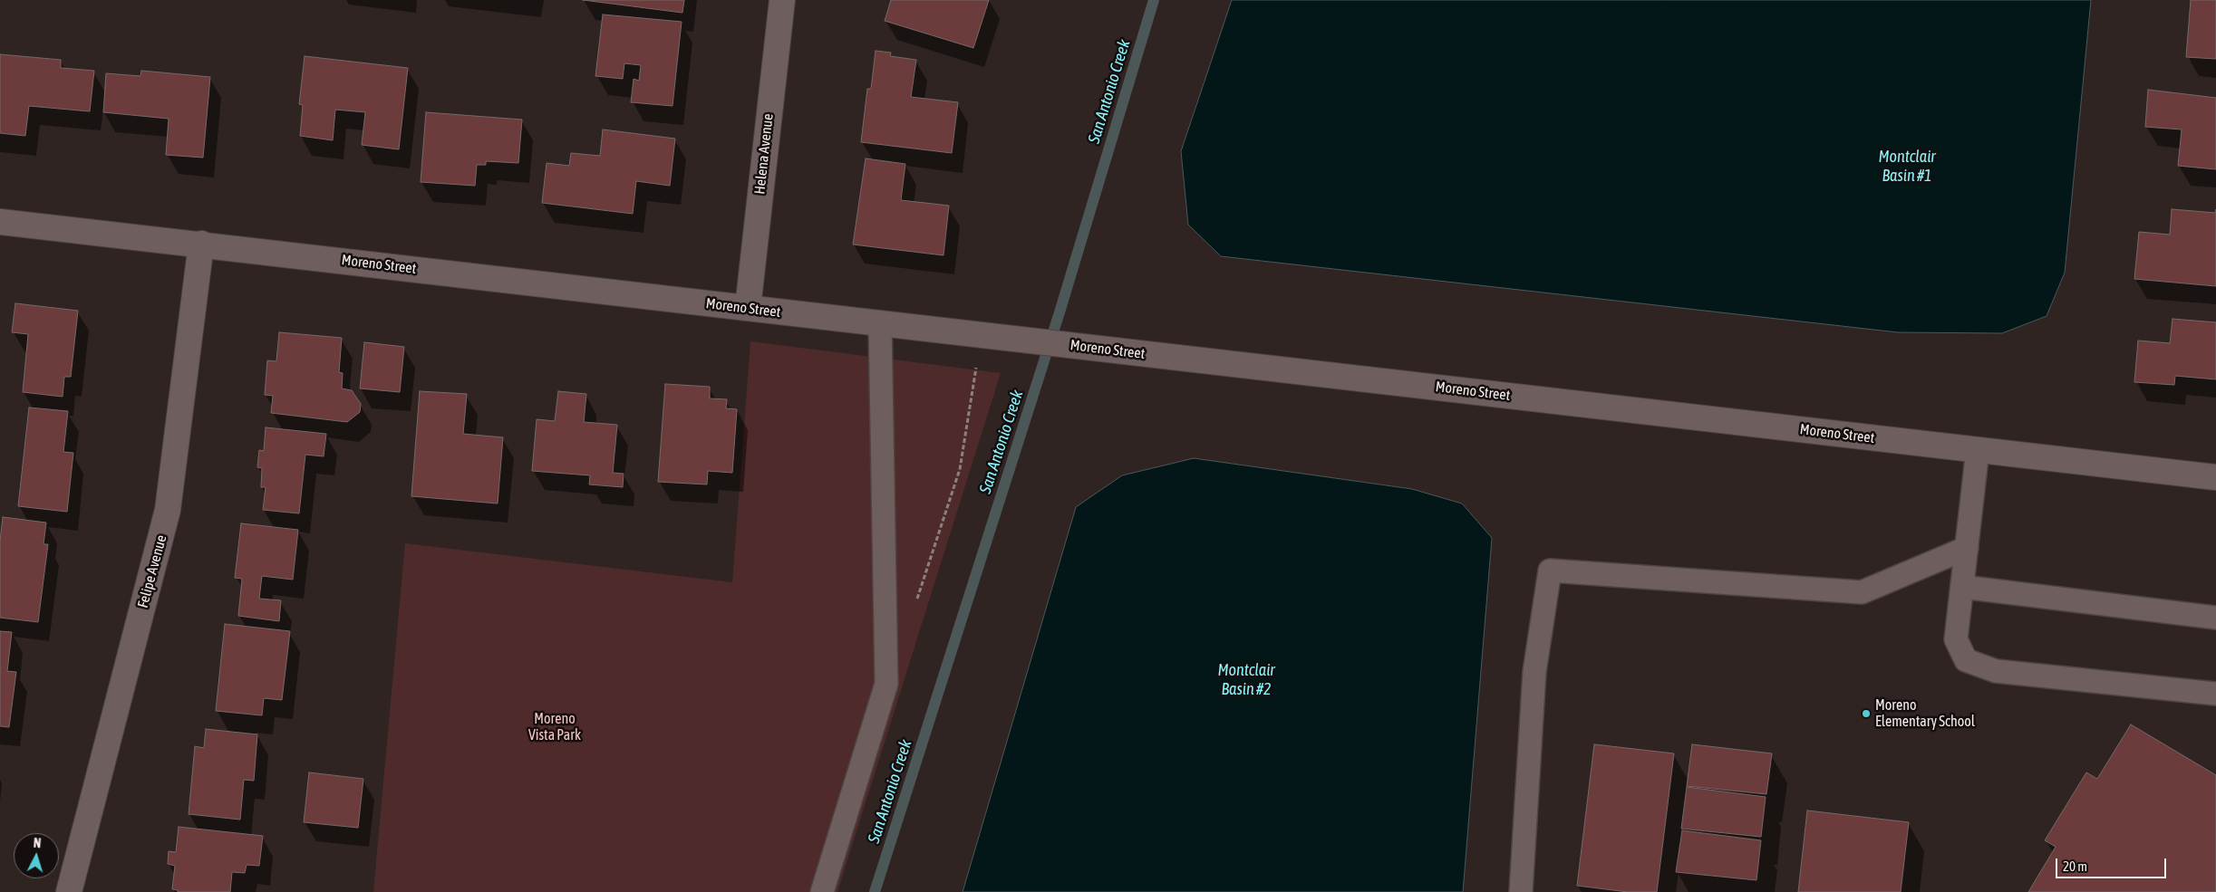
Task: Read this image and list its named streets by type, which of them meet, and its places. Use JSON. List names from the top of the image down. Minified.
{"streets":{"street":["Helena Avenue","Moreno Street","Felipe Avenue"]},"crossings":[["Helena Avenue","Moreno Street"],["Moreno Street","Felipe Avenue"]],"water":["San Antonio Creek","Montclair Basin #1","Montclair Basin #2"],"parks":["Moreno Vista Park"],"places":["Moreno Elementary School"],"scale_bar":"20 m","north":"top"}
